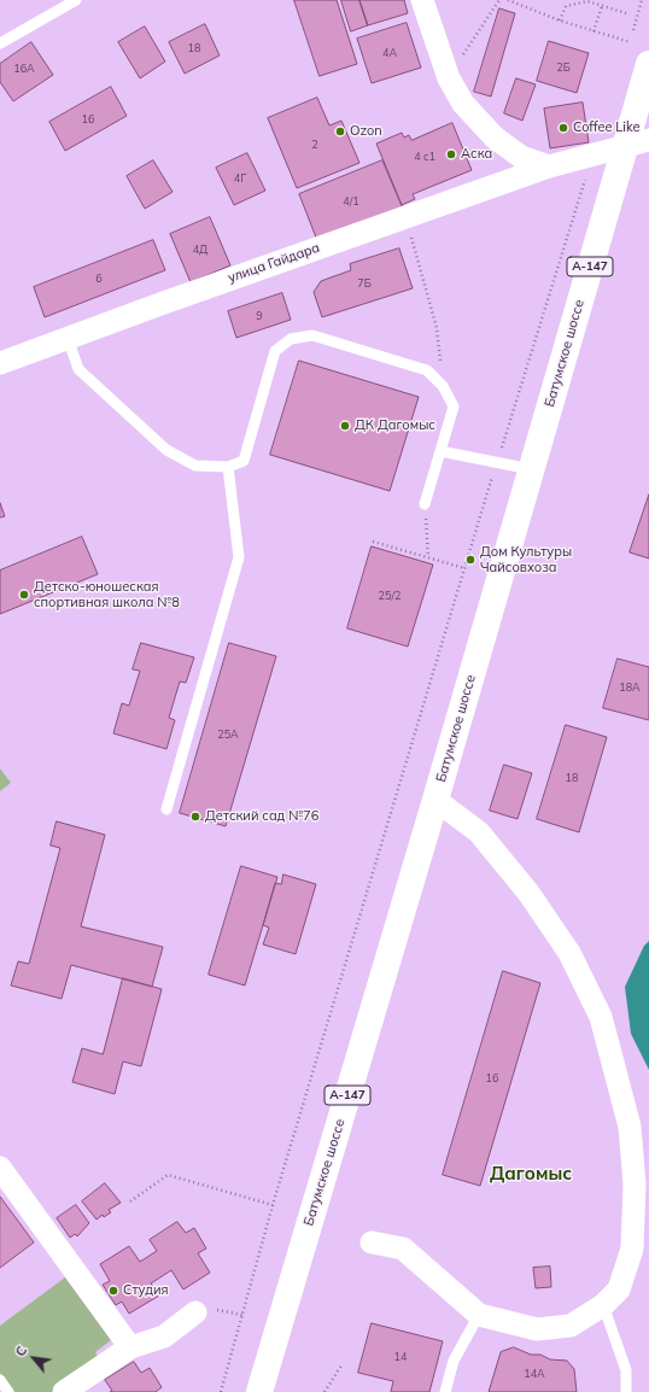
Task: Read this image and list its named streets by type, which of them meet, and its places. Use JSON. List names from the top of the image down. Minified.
{"streets":{"highway":["А-147","Батумское шоссе"],"street":["улица Гайдара"]},"crossings":[["улица Гайдара","Батумское шоссе"]],"districts":["Дагомыс"],"places":["Coffee Like","Ozon","Аска","ДК Дагомыс","Дом Культуры Чайсовхоза","Детско-юношеская спортивная школа №8","Детский сад №76","Студия"],"house_numbers":["18","4А","2Б","16А","16","2","4 с1","4Г","4/1","4Д","6","7Б","9","25/2","18А","25А","18","16","14","14А"],"north":"top left"}
